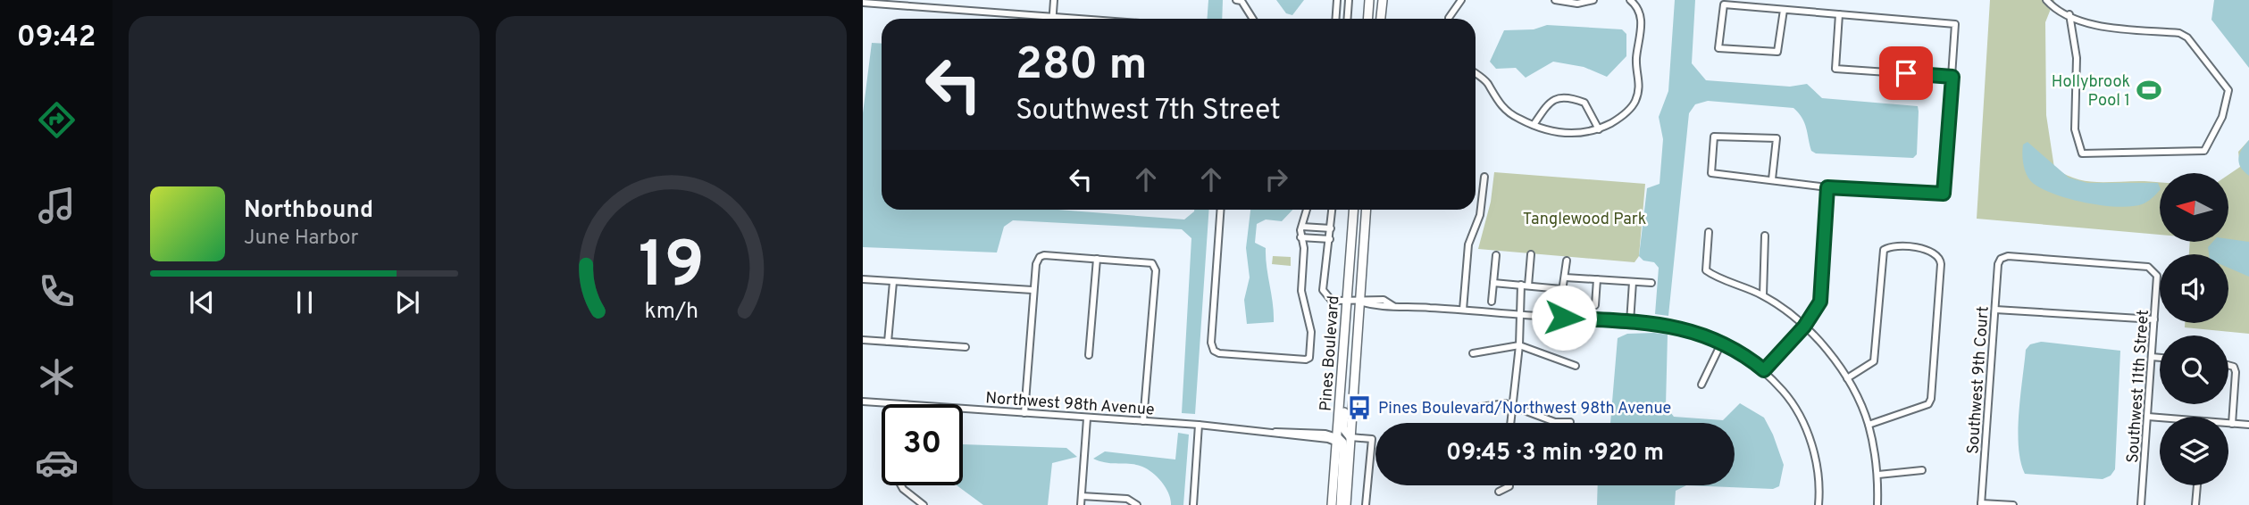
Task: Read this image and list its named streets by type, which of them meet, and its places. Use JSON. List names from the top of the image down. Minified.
{"streets":{"highway":["Pines Boulevard"],"street":["Southwest 9th Court","Southwest 11th Street","Northwest 98th Avenue"]},"crossings":[["Pines Boulevard","Northwest 98th Avenue"],["Southwest 9th Court","Southwest 11th Street"]],"parks":["Tanglewood Park"],"places":{"sports":["Hollybrook Pool 1"],"bus stop":["Pines Boulevard/Northwest 98th Avenue"]},"north":"left","page":{"tabs":"09:42","turn":["280 m","Southwest 7th Street"],"song":["Northbound","June Harbor"],"limit":"30","trip":"09:45 · 3 min · 920 m","gauge":["19","km/h"]}}
